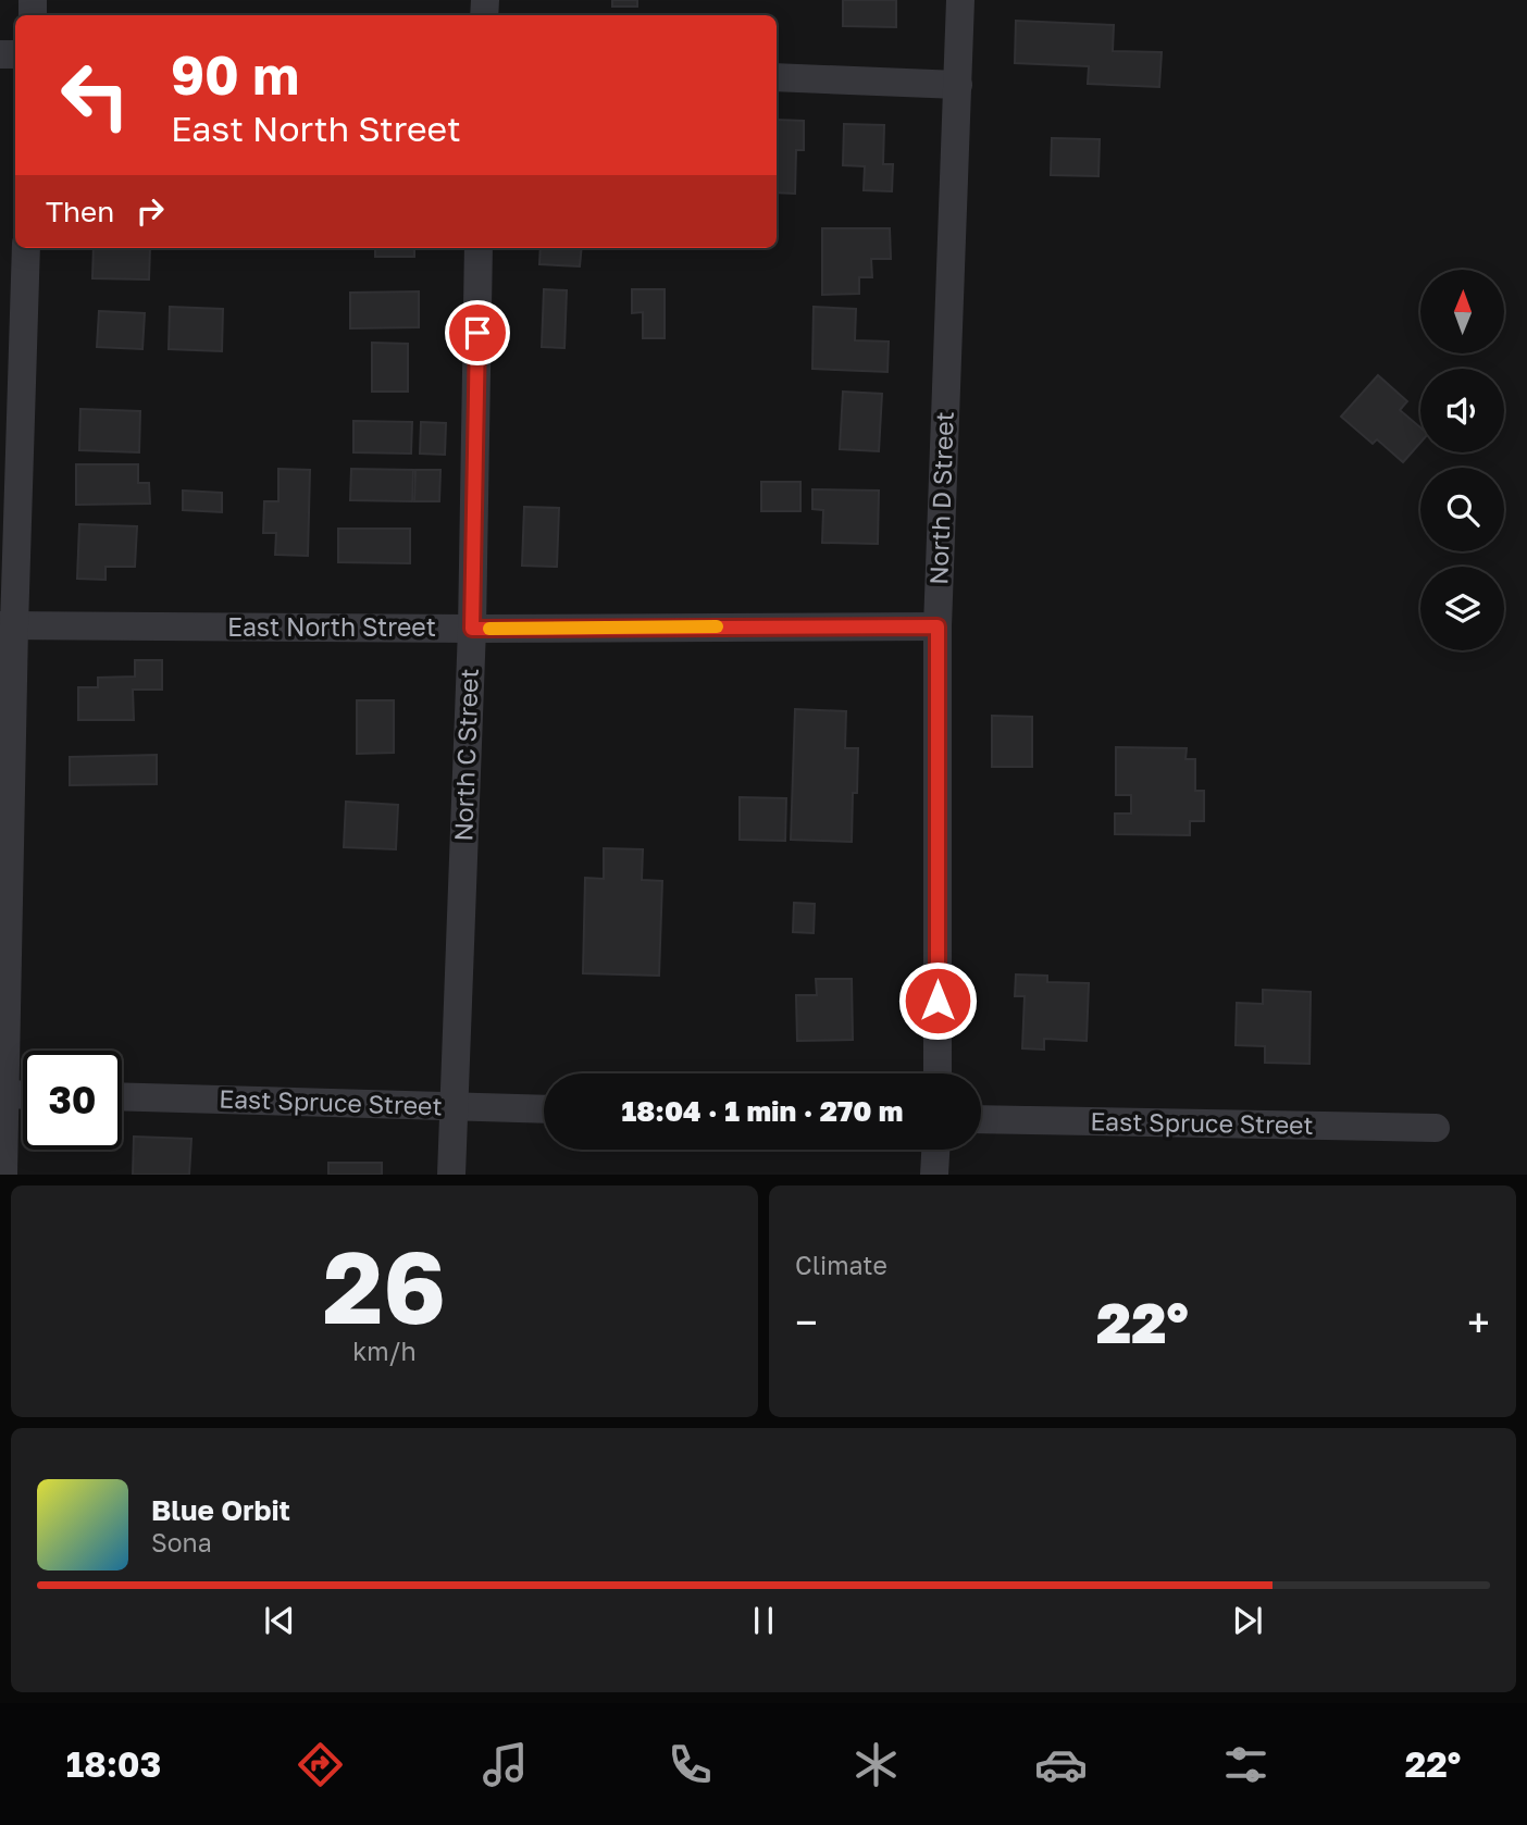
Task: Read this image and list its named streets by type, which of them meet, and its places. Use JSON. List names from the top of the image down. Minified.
{"streets":{"street":["North D Street","East North Street","North C Street","East Spruce Street"]},"crossings":[["North D Street","East North Street"],["East North Street","North C Street"],["North C Street","East Spruce Street"]],"north":"top","page":{"turn":["90 m","East North Street"],"then":"Then","limit":"30","trip":"18:04 · 1 min · 270 m","tile":[["26","km/h"],"Climate"],"heat":["−","22°","+"],"song":["Blue Orbit","Sona"],"tabs":["18:03","22°"]}}
